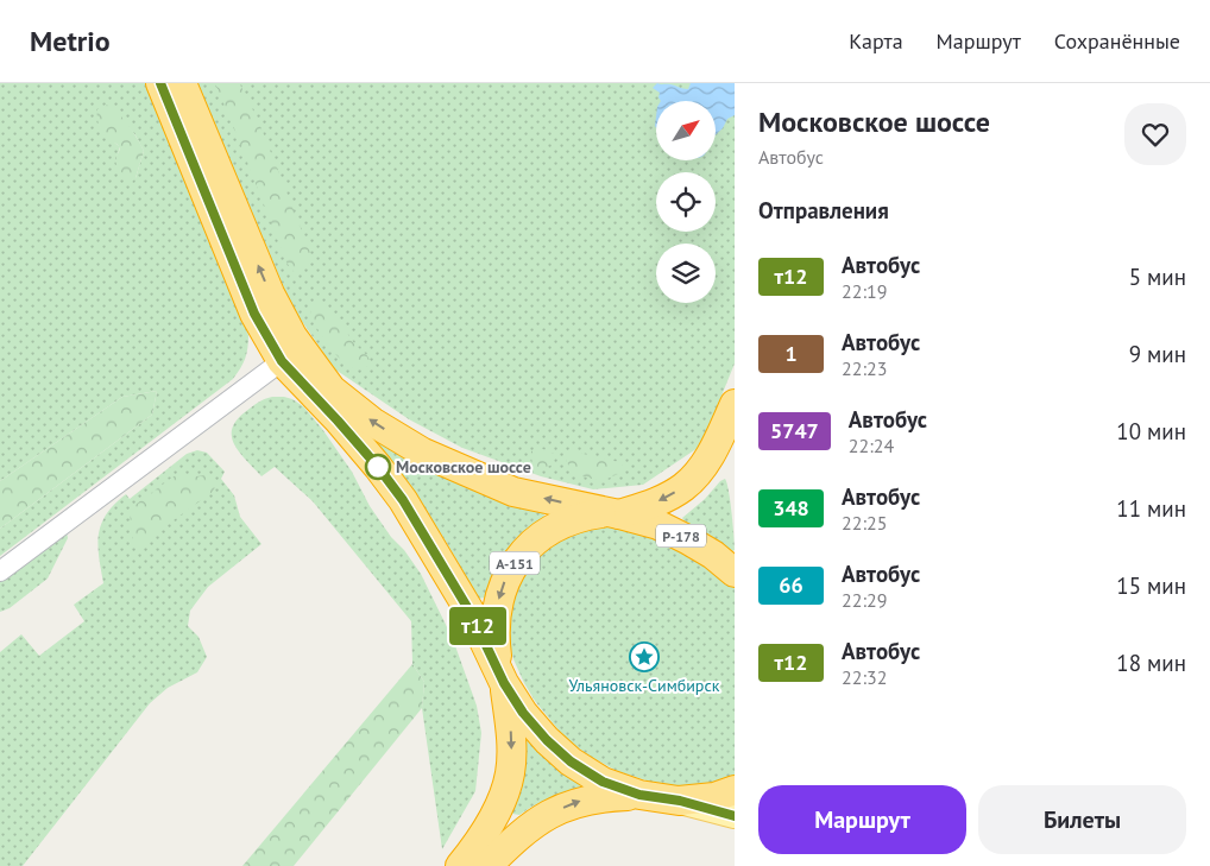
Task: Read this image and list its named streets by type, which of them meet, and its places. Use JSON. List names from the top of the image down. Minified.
{"streets":{"highway":["Р-178","А-151"]},"crossings":[["Р-178","А-151"]],"places":{"other":["Московское шоссе"],"place":["Ульяновск-Симбирск"]},"lines":["bus line т12"],"north":"top right","page":{"header":"Metrio","nav":["Карта","Маршрут","Сохранённые"],"on_map":"т12","heading":[["Московское шоссе","Автобус"],"Отправления"],"list":[{"mark":"т12","name":"Автобус","note":"22:19","value":"5 мин"},{"mark":"1","name":"Автобус","note":"22:23","value":"9 мин"},{"mark":"5747","name":"Автобус","note":"22:24","value":"10 мин"},{"mark":"348","name":"Автобус","note":"22:25","value":"11 мин"},{"mark":"66","name":"Автобус","note":"22:29","value":"15 мин"},{"mark":"т12","name":"Автобус","note":"22:32","value":"18 мин"}],"buttons":["Маршрут","Билеты"]}}
